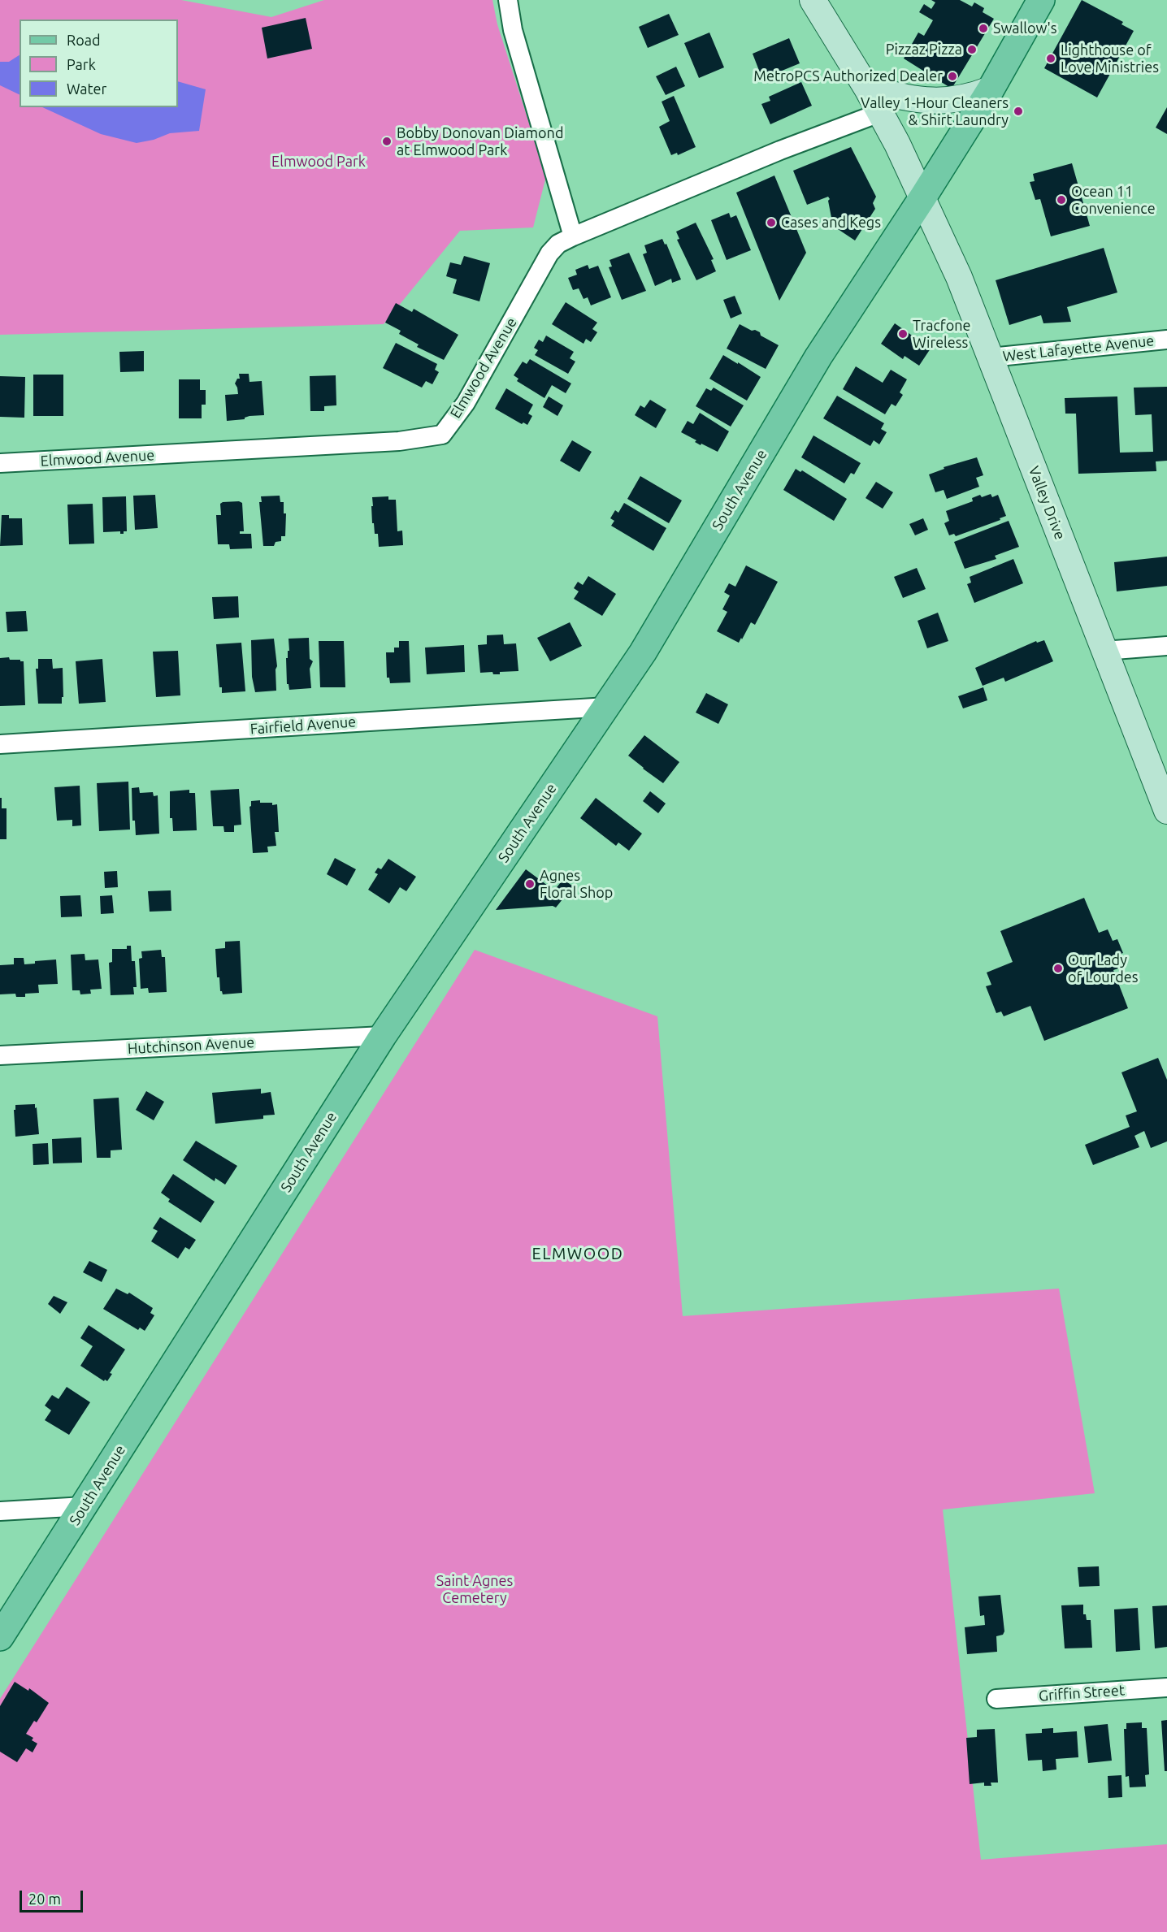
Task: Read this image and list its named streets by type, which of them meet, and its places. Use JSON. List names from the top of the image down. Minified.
{"streets":{"main road":["South Avenue","Valley Drive"],"street":["West Lafayette Avenue","Elmwood Avenue","Fairfield Avenue","Hutchinson Avenue","Griffin Street"]},"crossings":[["West Lafayette Avenue","Valley Drive"],["Elmwood Avenue","Valley Drive"],["South Avenue","Valley Drive"],["South Avenue","Fairfield Avenue"],["South Avenue","Hutchinson Avenue"]],"districts":["ELMWOOD"],"parks":["Elmwood Park","Saint Agnes Cemetery"],"places":["Swallow's","Pizzaz Pizza","Lighthouse of Love Ministries","MetroPCS Authorized Dealer","Valley 1-Hour Cleaners & Shirt Laundry","Bobby Donovan Diamond at Elmwood Park","Ocean 11 Convenience","Cases and Kegs","Tracfone Wireless","Agnes Floral Shop","Our Lady of Lourdes"],"legend":["Road","Park","Water"],"scale_bar":"20 m"}
